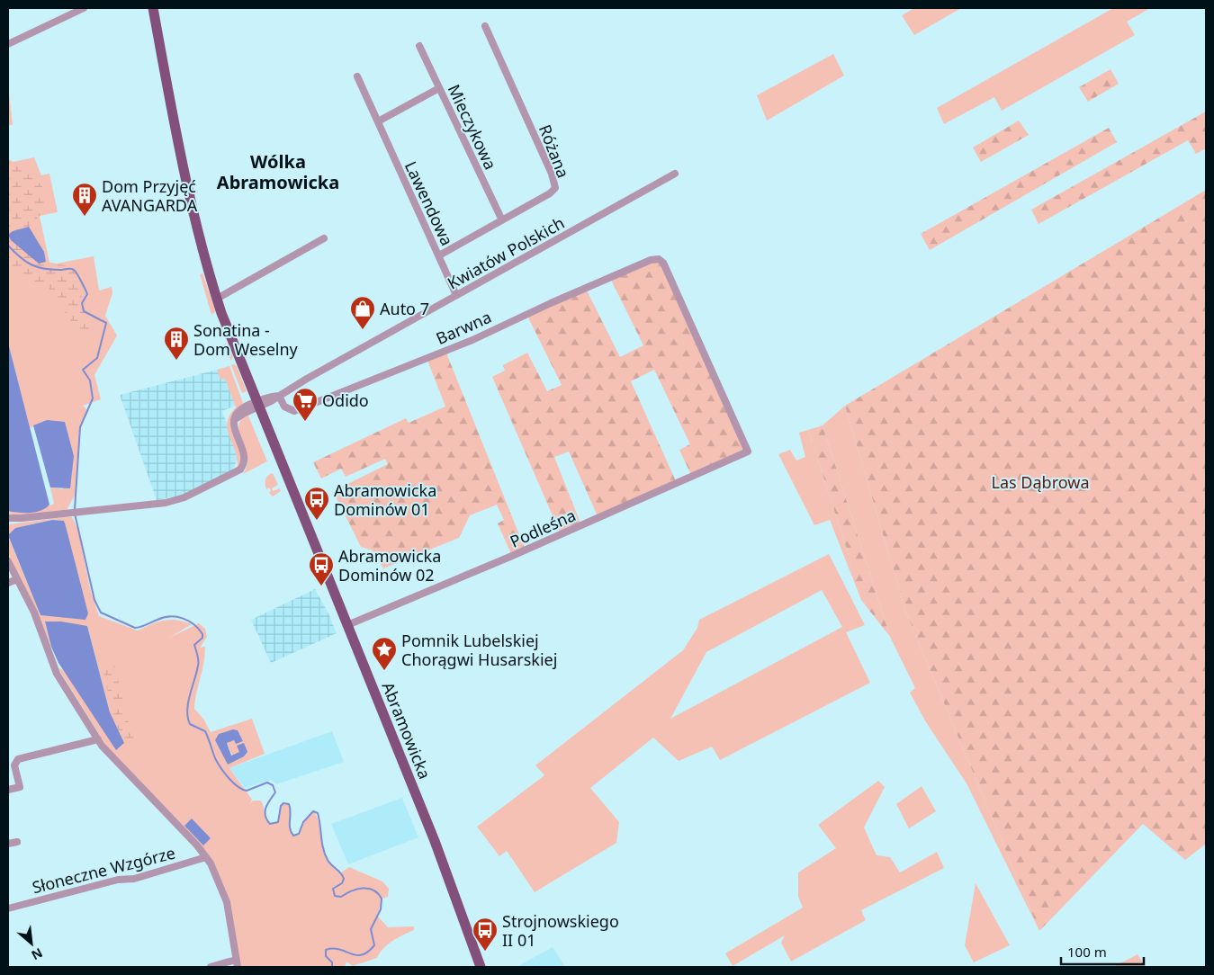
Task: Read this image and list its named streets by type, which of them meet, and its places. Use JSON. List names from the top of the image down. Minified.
{"streets":{"main road":["Abramowicka"],"street":["Mieczykowa","Różana","Lawendowa","Kwiatów Polskich","Barwna","Podleśna","Słoneczne Wzgórze"]},"crossings":[["Mieczykowa","Różana"],["Różana","Lawendowa"],["Lawendowa","Kwiatów Polskich"],["Kwiatów Polskich","Barwna"],["Kwiatów Polskich","Abramowicka"],["Barwna","Podleśna"],["Podleśna","Abramowicka"]],"districts":["Wólka Abramowicka"],"parks":["Las Dąbrowa"],"places":{"building":["Dom Przyjęć AVANGARDA","Sonatina - Dom Weselny"],"shop":["Auto 7"],"supermarket":["Odido"],"bus stop":["Abramowicka Dominów 01","Abramowicka Dominów 02","Strojnowskiego II 01"],"place":["Pomnik Lubelskiej Chorągwi Husarskiej"]},"scale_bar":"100 m","north":"bottom right"}
